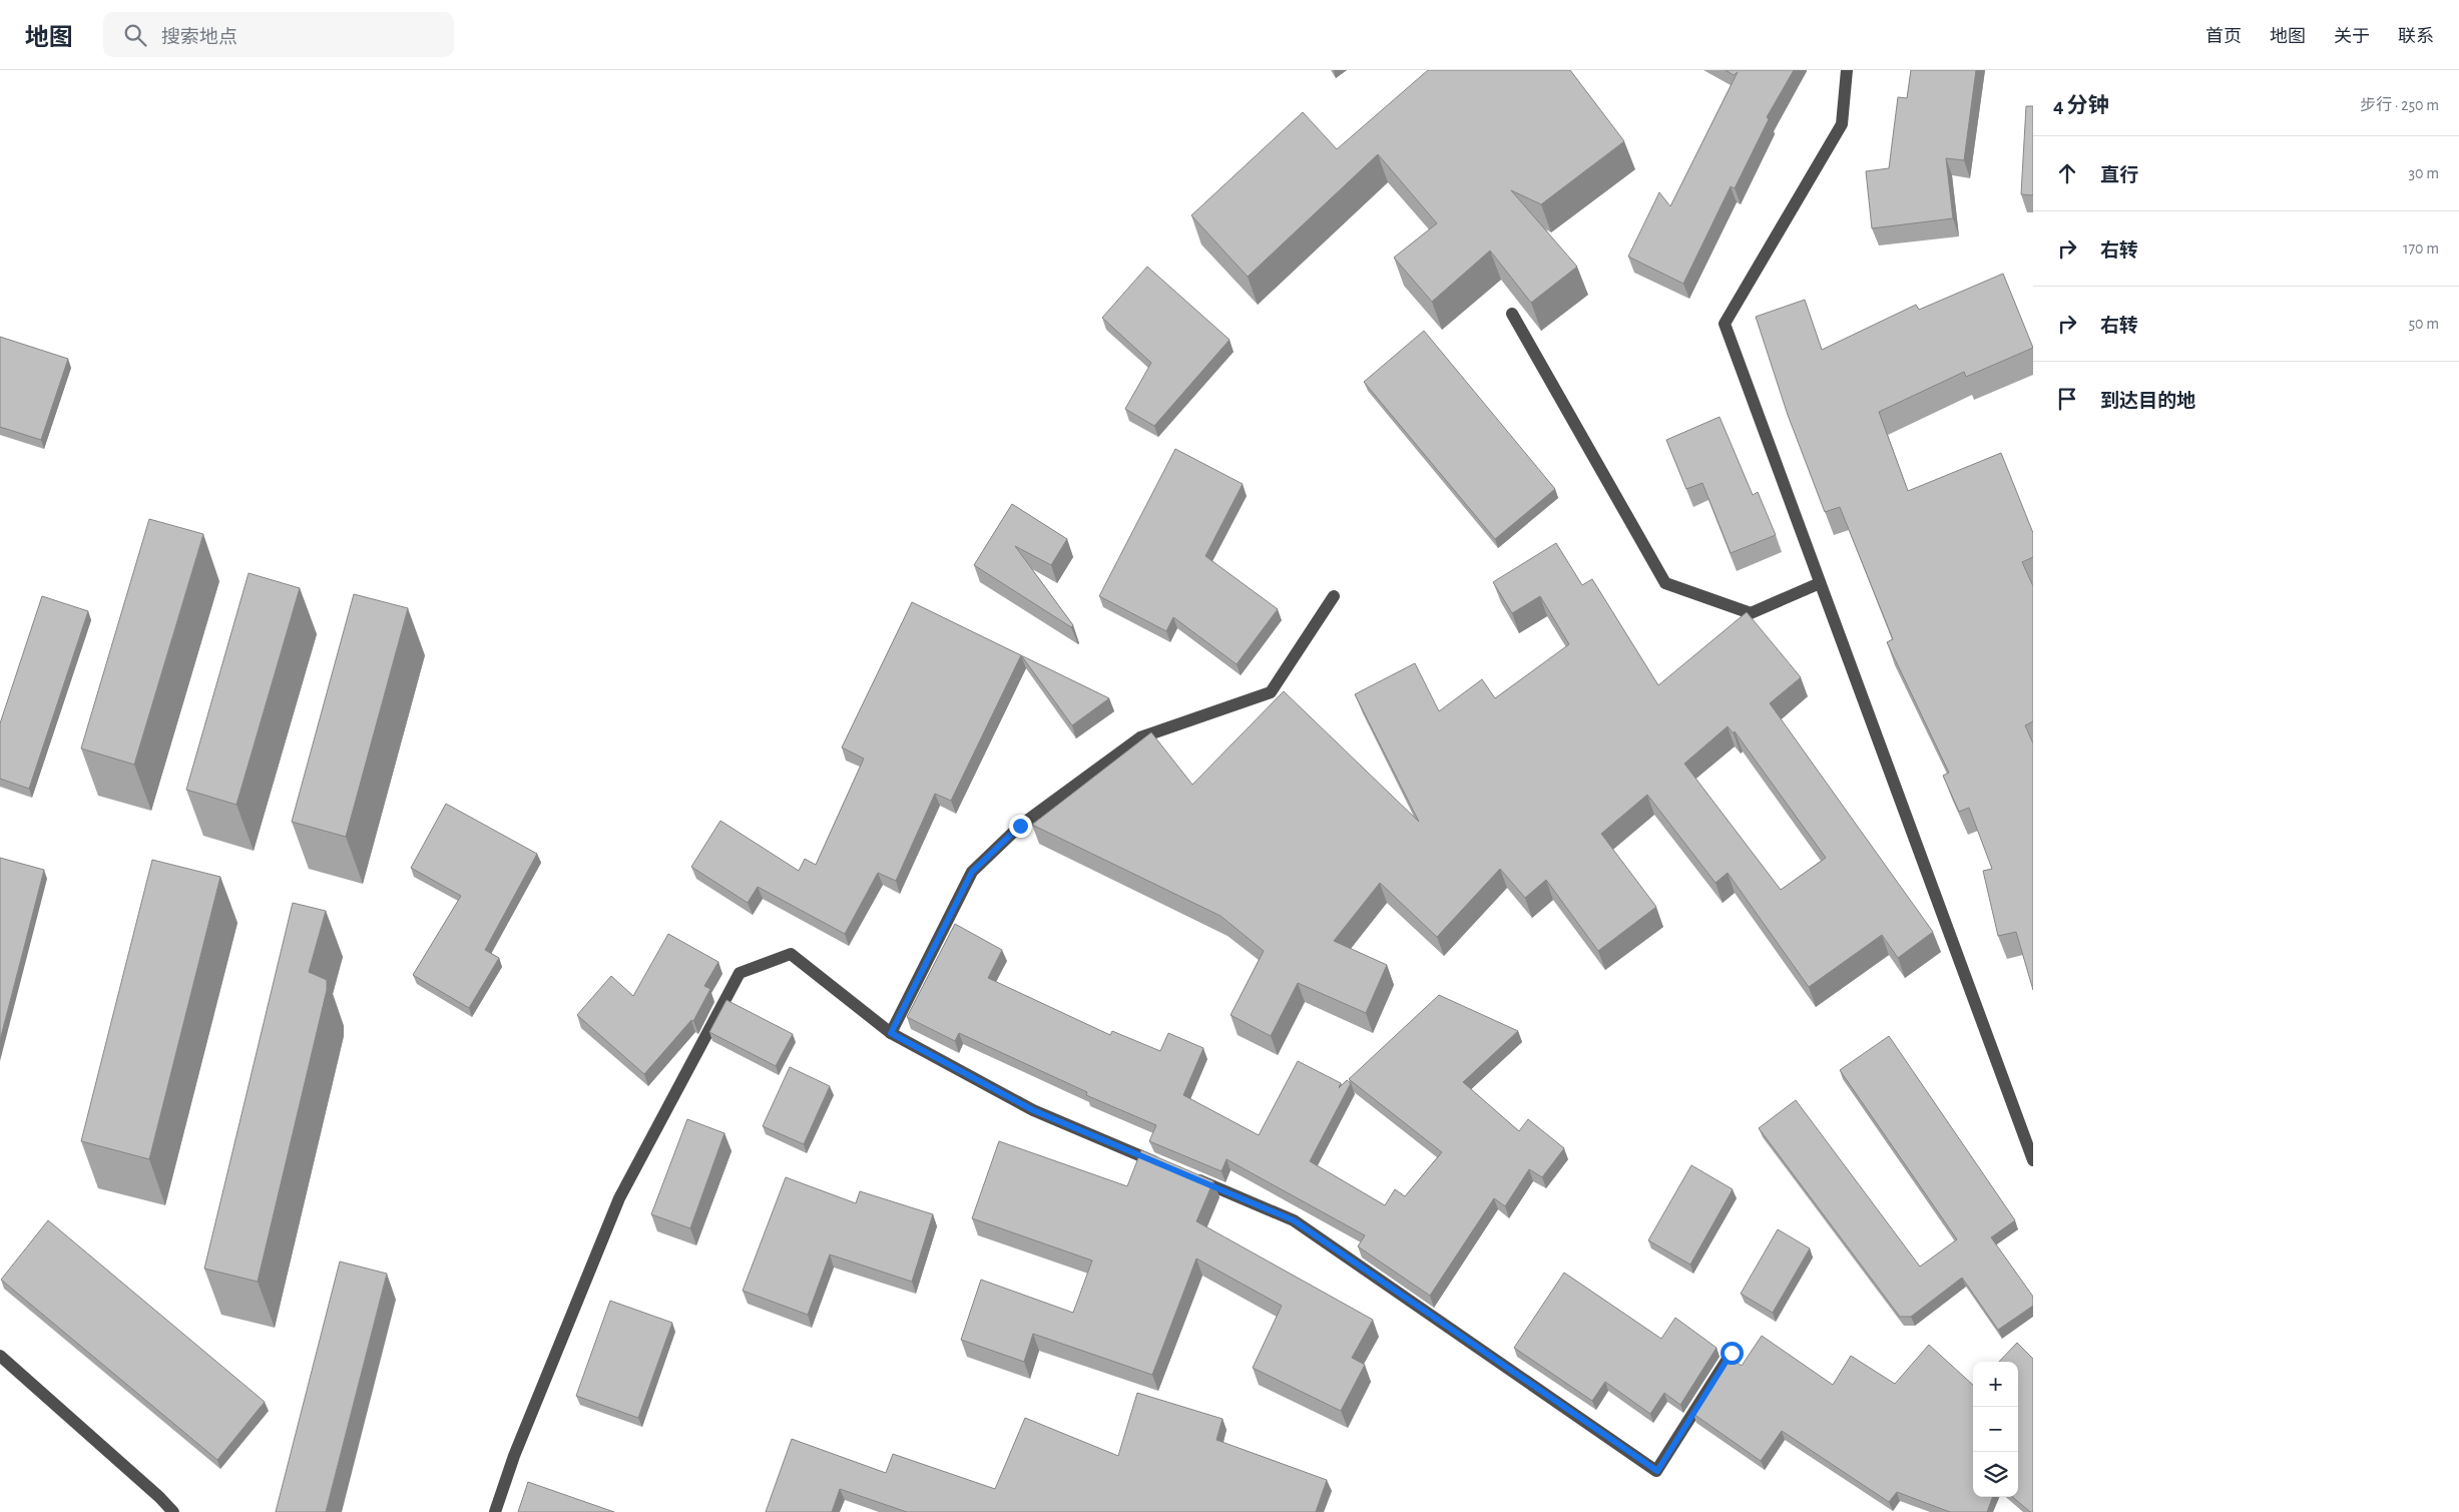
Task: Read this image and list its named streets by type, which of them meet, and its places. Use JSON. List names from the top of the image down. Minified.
{"page":{"header":"地图","search":"搜索地点","nav":["首页","地图","关于","联系"],"heading":["4 分钟","步行 · 250 m"],"list":[["直行","30 m"],["右转","170 m"],["右转","50 m"],"到达目的地"],"map_buttons":["+","−"]}}
